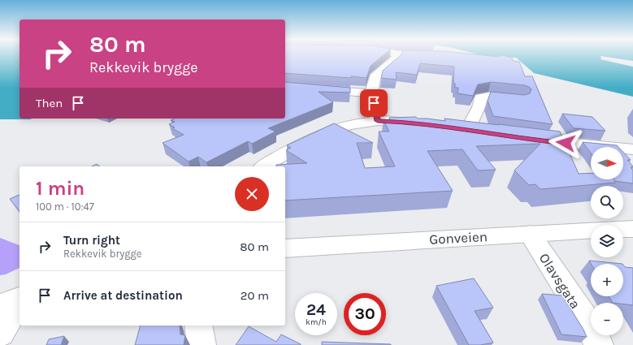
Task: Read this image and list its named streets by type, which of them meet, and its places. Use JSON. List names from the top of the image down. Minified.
{"streets":{"street":["Gonveien","Olavsgata"]},"crossings":[["Gonveien","Olavsgata"]],"north":"right","page":{"turn":["80 m","Rekkevik brygge"],"then":"Then","map_buttons":["+","−"],"heading":["1 min","100 m · 10:47"],"list":[{"name":"Turn right","note":"Rekkevik brygge","value":"80 m"},{"name":"Arrive at destination","value":"20 m"}],"speed":"24 km/h","limit":"30"}}
